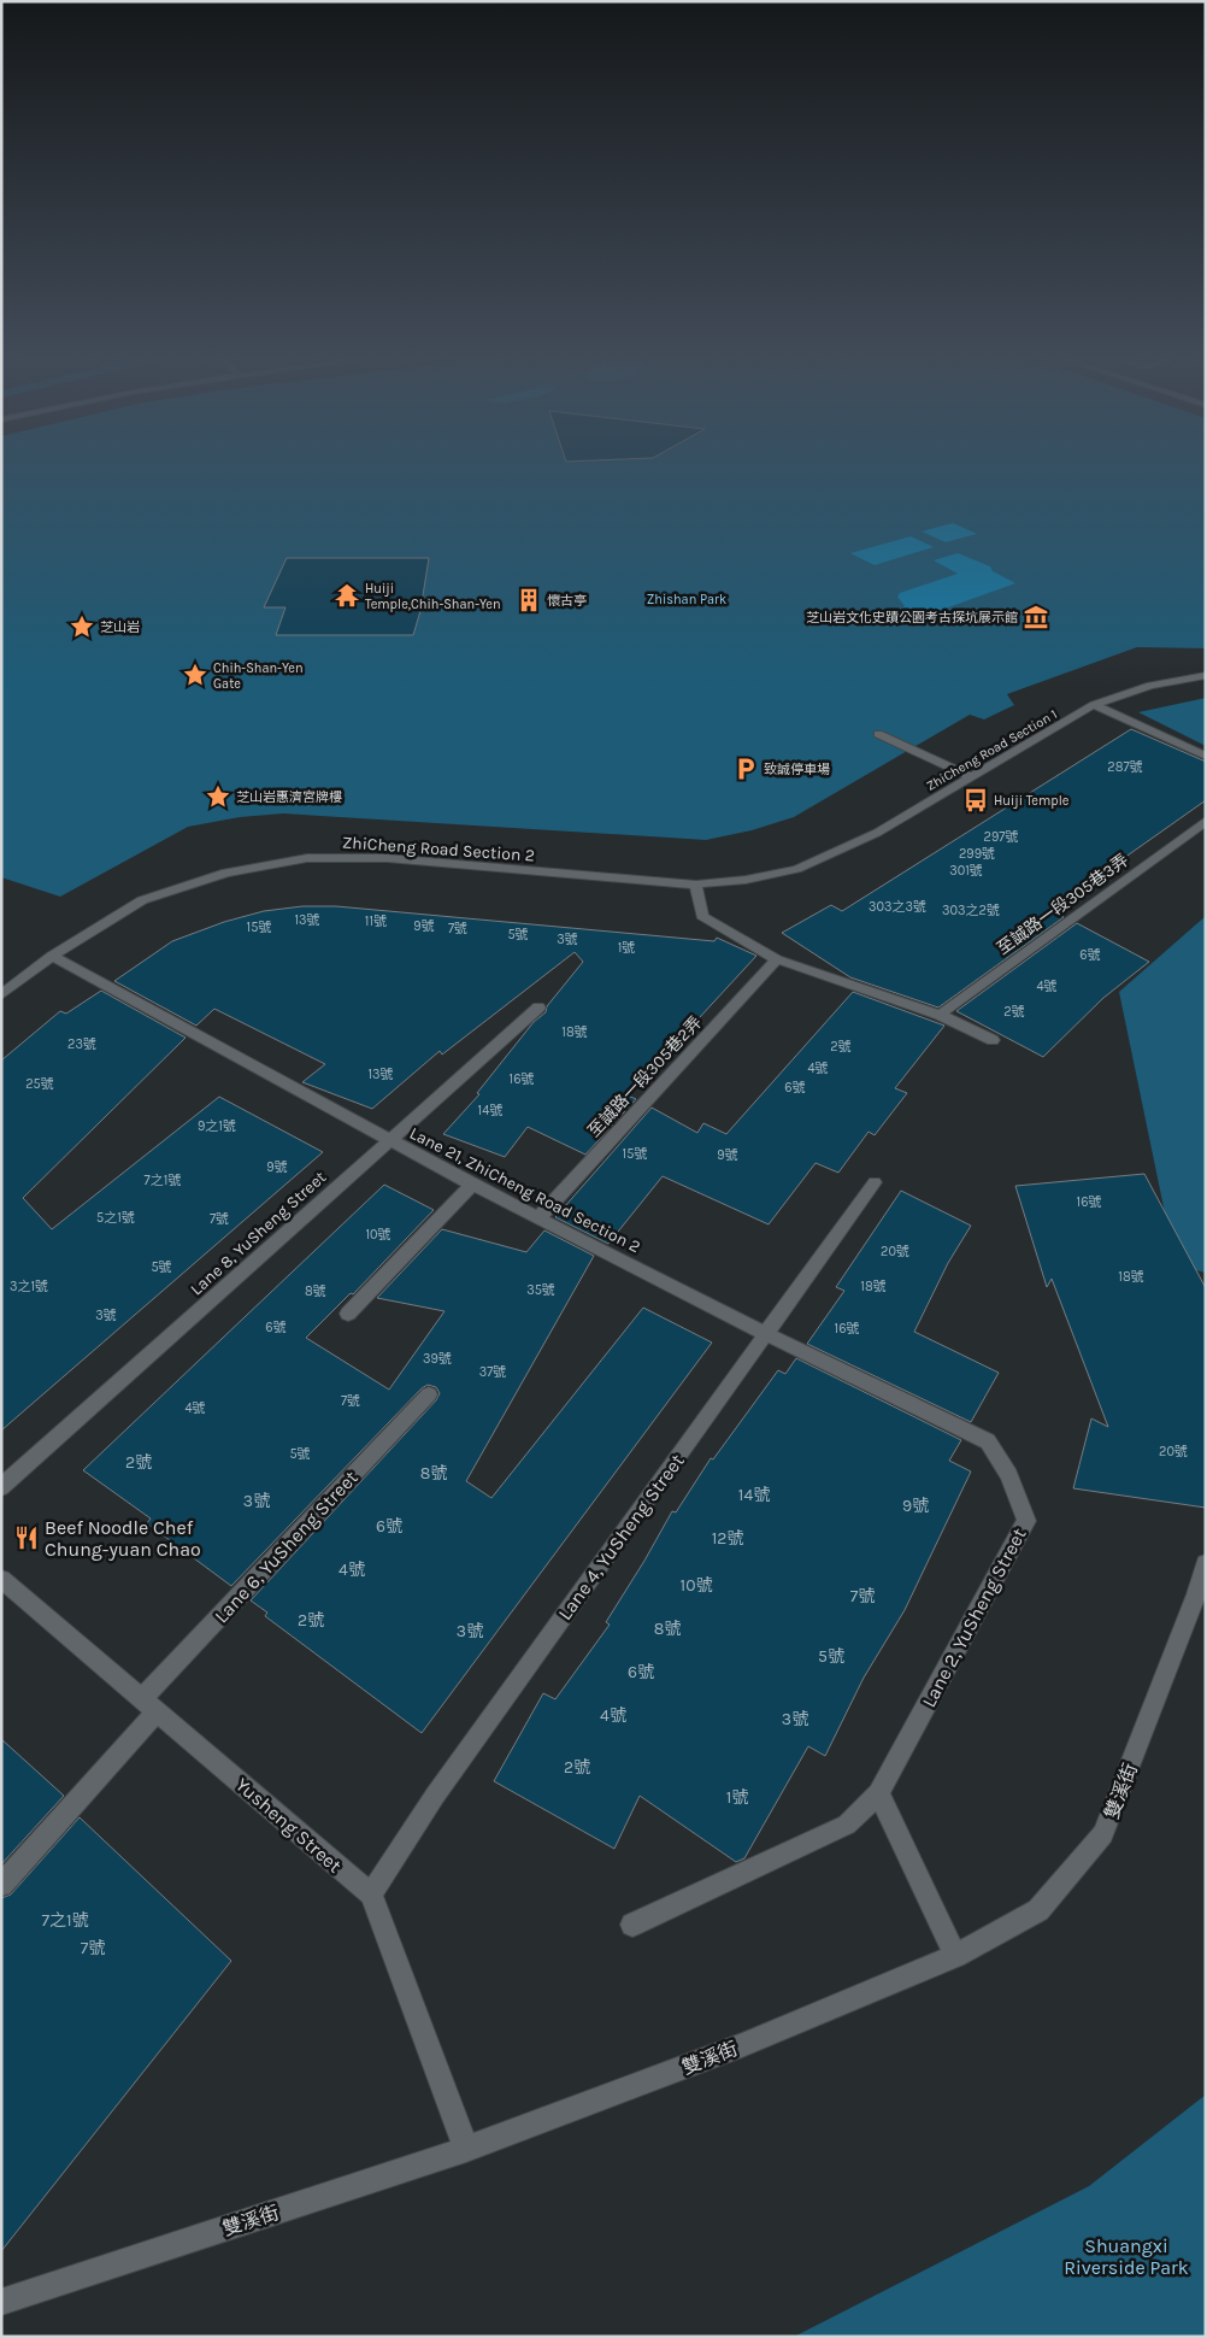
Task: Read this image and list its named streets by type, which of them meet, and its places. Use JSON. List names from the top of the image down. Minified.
{"streets":{"street":["ZhiCheng Road Section 1","ZhiCheng Road Section 2","至誠路一段305巷3弄","至誠路一段305巷2弄","Lane 21, ZhiCheng Road Section 2","Lane 8, YuSheng Street","Lane 4, YuSheng Street","Lane 6, YuSheng Street","Lane 2, YuSheng Street","雙溪街","Yusheng Street"]},"crossings":[["ZhiCheng Road Section 1","ZhiCheng Road Section 2"],["ZhiCheng Road Section 2","Lane 21, ZhiCheng Road Section 2"],["至誠路一段305巷2弄","Lane 21, ZhiCheng Road Section 2"],["Lane 21, ZhiCheng Road Section 2","Lane 8, YuSheng Street"],["Lane 21, ZhiCheng Road Section 2","Lane 4, YuSheng Street"],["Lane 21, ZhiCheng Road Section 2","Lane 2, YuSheng Street"],["Lane 4, YuSheng Street","Yusheng Street"],["Lane 6, YuSheng Street","Yusheng Street"],["雙溪街","Yusheng Street"]],"parks":["Zhishan Park","Shuangxi Riverside Park"],"places":{"temple":["Huiji Temple,Chih-Shan-Yen"],"building":["懷古亭"],"museum":["芝山岩文化史蹟公園考古探坑展示館"],"place":["芝山岩","Chih-Shan-Yen Gate","芝山岩惠濟宮牌樓"],"parking":["致誠停車場"],"bus stop":["Huiji Temple"],"restaurant":["Beef Noodle Chef Chung-yuan Chao"]},"house_numbers":["287號","297號","299號","301號","303之3號","303之2號","13號","11號","9號","15號","7號","5號","3號","1號","6號","4號","2號","18號","23號","2號","4號","13號","16號","25號","6號","14號","9之1號","15號","9號","9號","7之1號","16號","5之1號","7號","10號","20號","5號","18號","3之1號","18號","35號","8號","3號","6號","16號","39號","37號","7號","4號","20號","5號","2號","8號","14號","3號","9號","6號","12號","4號","10號","7號","2號","8號","3號","5號","6號","4號","3號","2號","1號","7之1號","7號"]}
